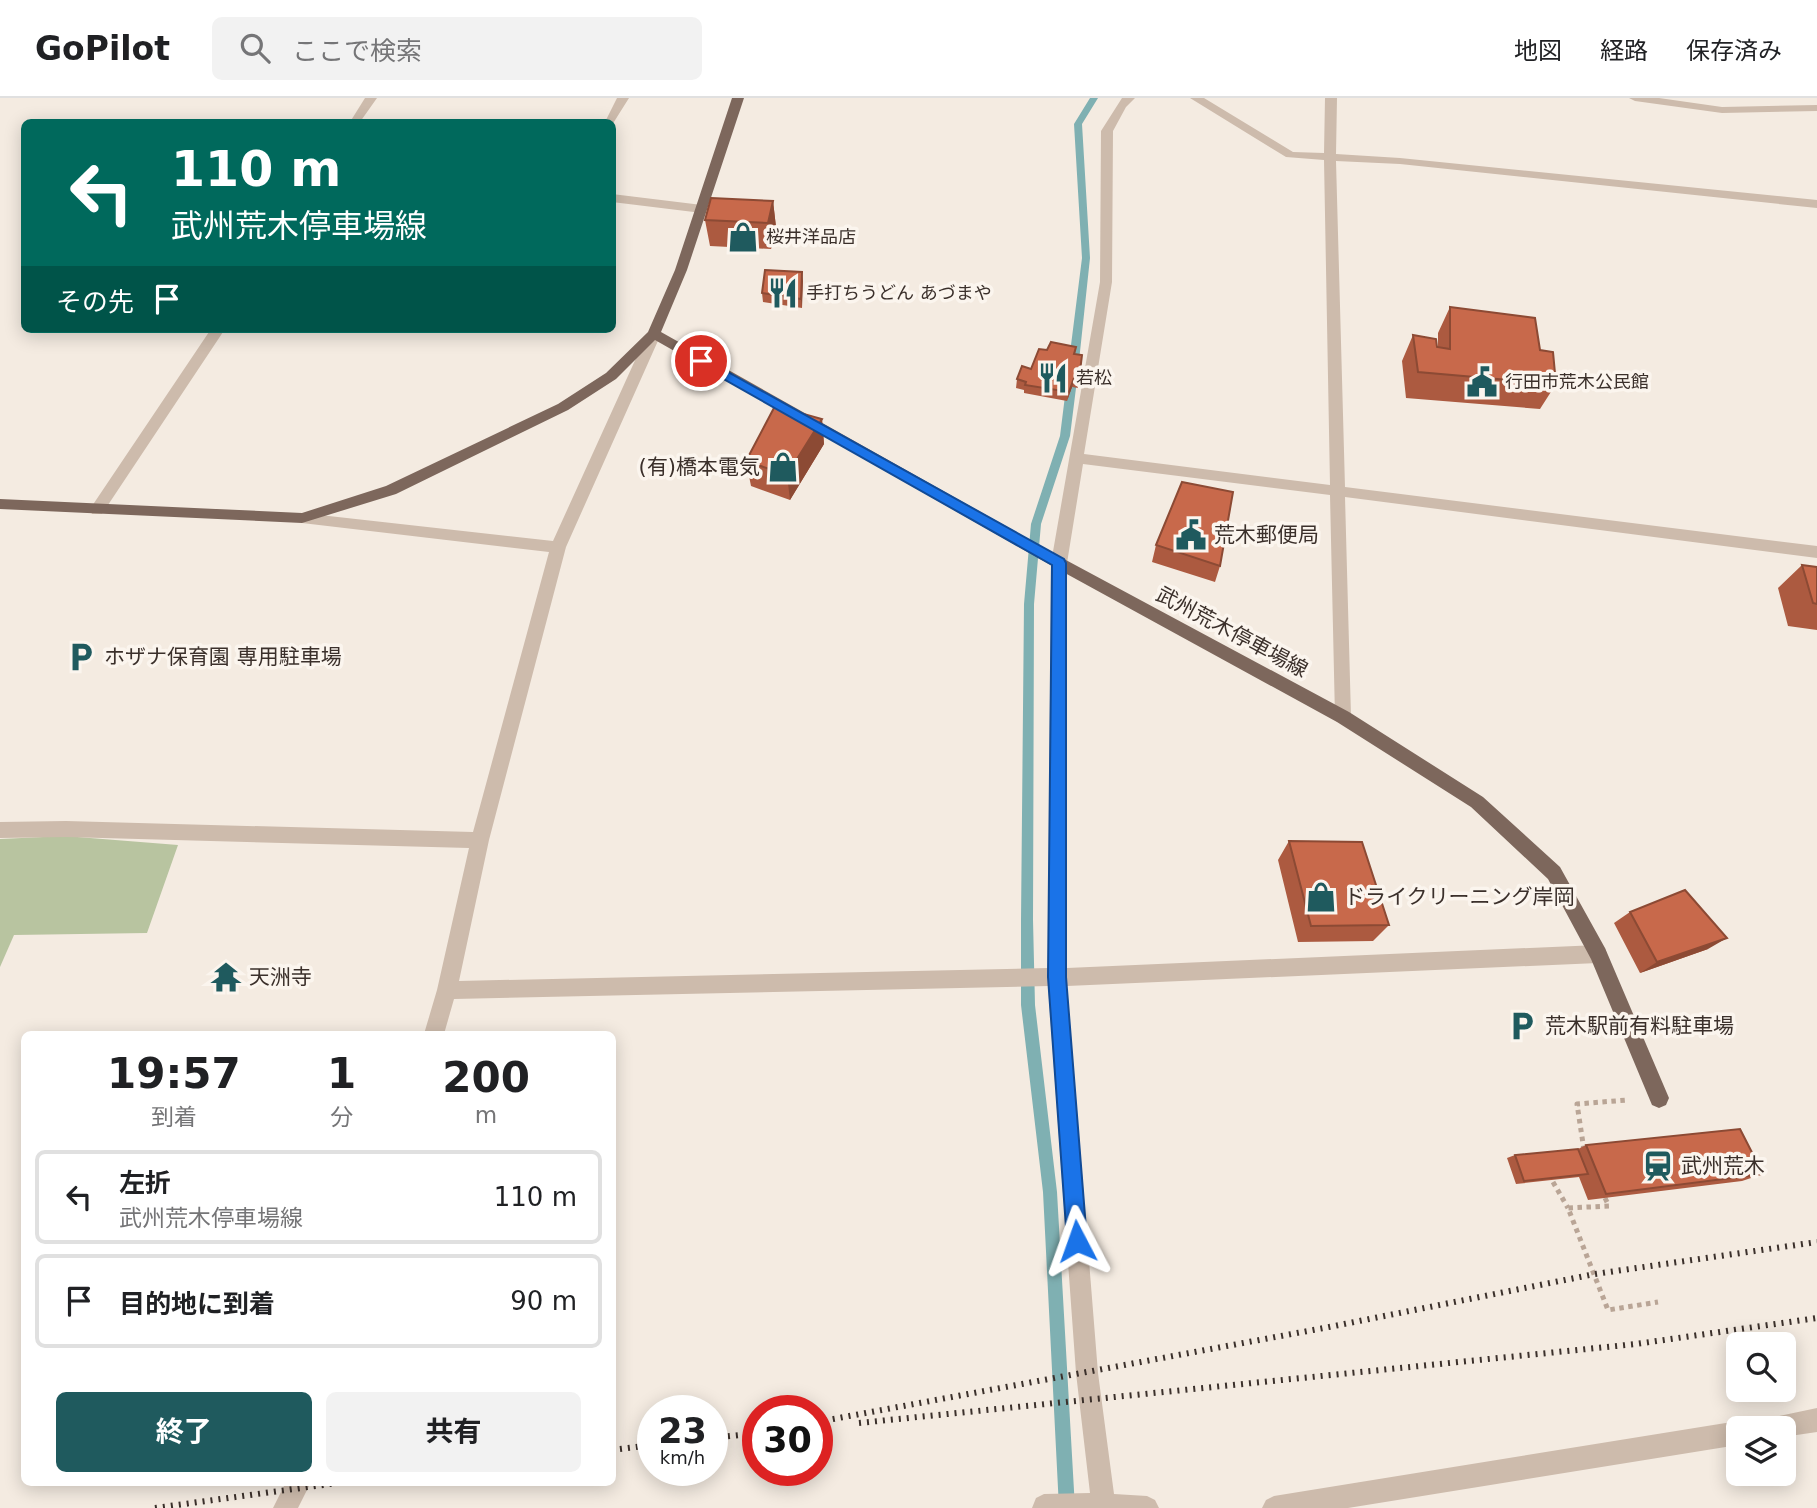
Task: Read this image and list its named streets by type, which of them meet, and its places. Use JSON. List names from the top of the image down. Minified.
{"streets":{"main road":["武州荒木停車場線"]},"places":{"shop":["桜井洋品店","(有)橋本電気","ドライクリーニング岸岡"],"restaurant":["手打ちうどん あづまや","若松"],"public building":["行田市荒木公民館","荒木郵便局"],"parking":["ホザナ保育園 専用駐車場","荒木駅前有料駐車場"],"temple":["天洲寺"],"station":["武州荒木"]},"page":{"header":"GoPilot","search":"ここで検索","nav":["地図","経路","保存済み"],"turn":["110 m","武州荒木停車場線"],"then":"その先","eta":["19:57","到着","1","分","200","m"],"list":[{"name":"左折","note":"武州荒木停車場線","value":"110 m"},{"name":"目的地に到着","value":"90 m"}],"buttons":["終了","共有"],"speed":"23 km/h","limit":"30"}}
